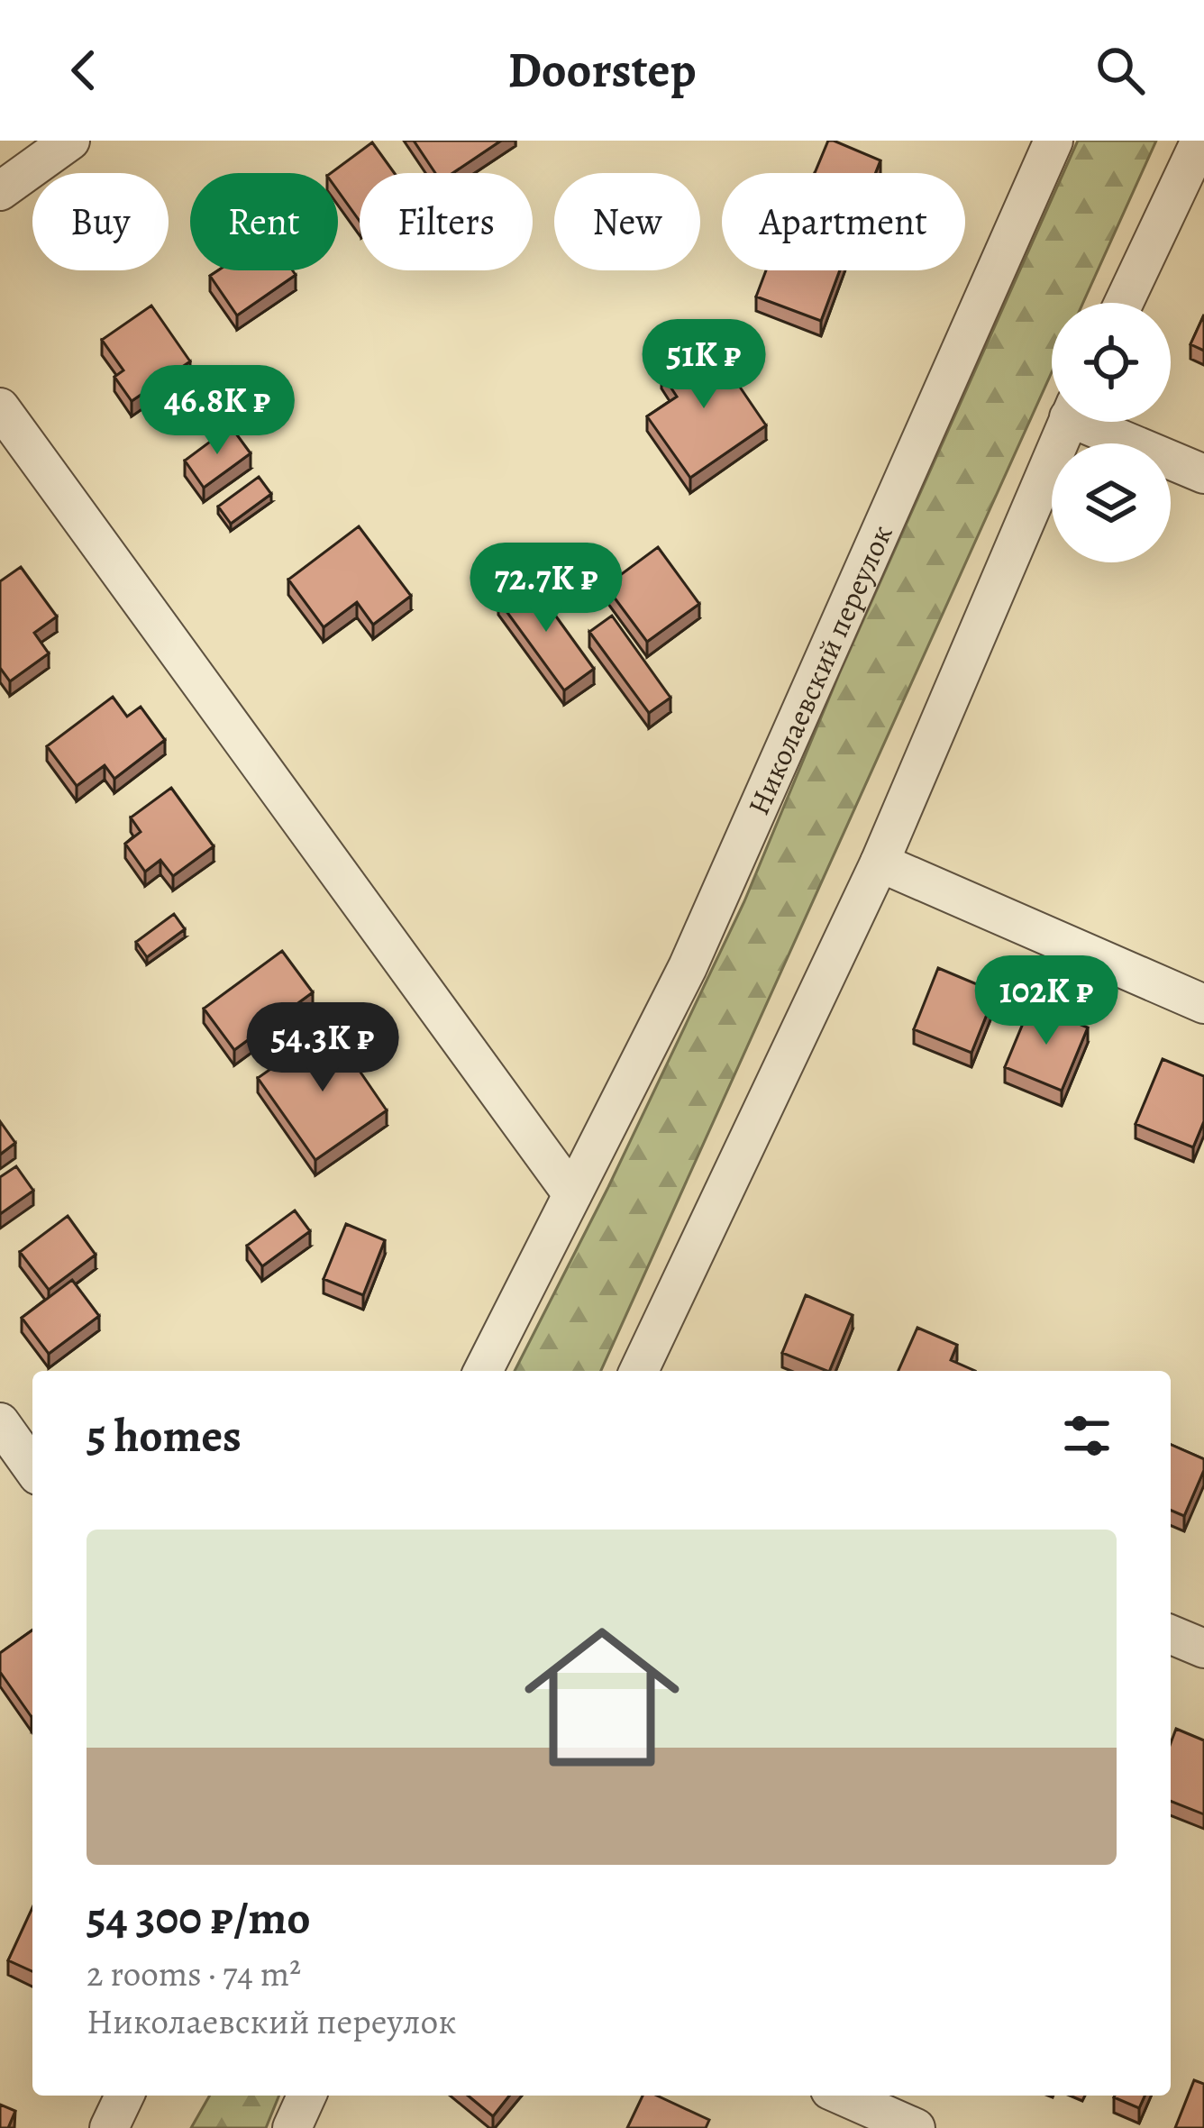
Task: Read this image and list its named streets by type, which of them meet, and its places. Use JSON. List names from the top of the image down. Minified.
{"streets":{"street":["Николаевский переулок"]},"page":{"header":"Doorstep","chip":["Buy","Rent","Filters","New","Apartment"],"price":["51K ₽","46.8K ₽","72.7K ₽","102K ₽","54.3K ₽"],"heading":"5 homes","list":[{"name":"54 300 ₽/mo","note":"2 rooms · 74 m² · Николаевский переулок"}]}}
